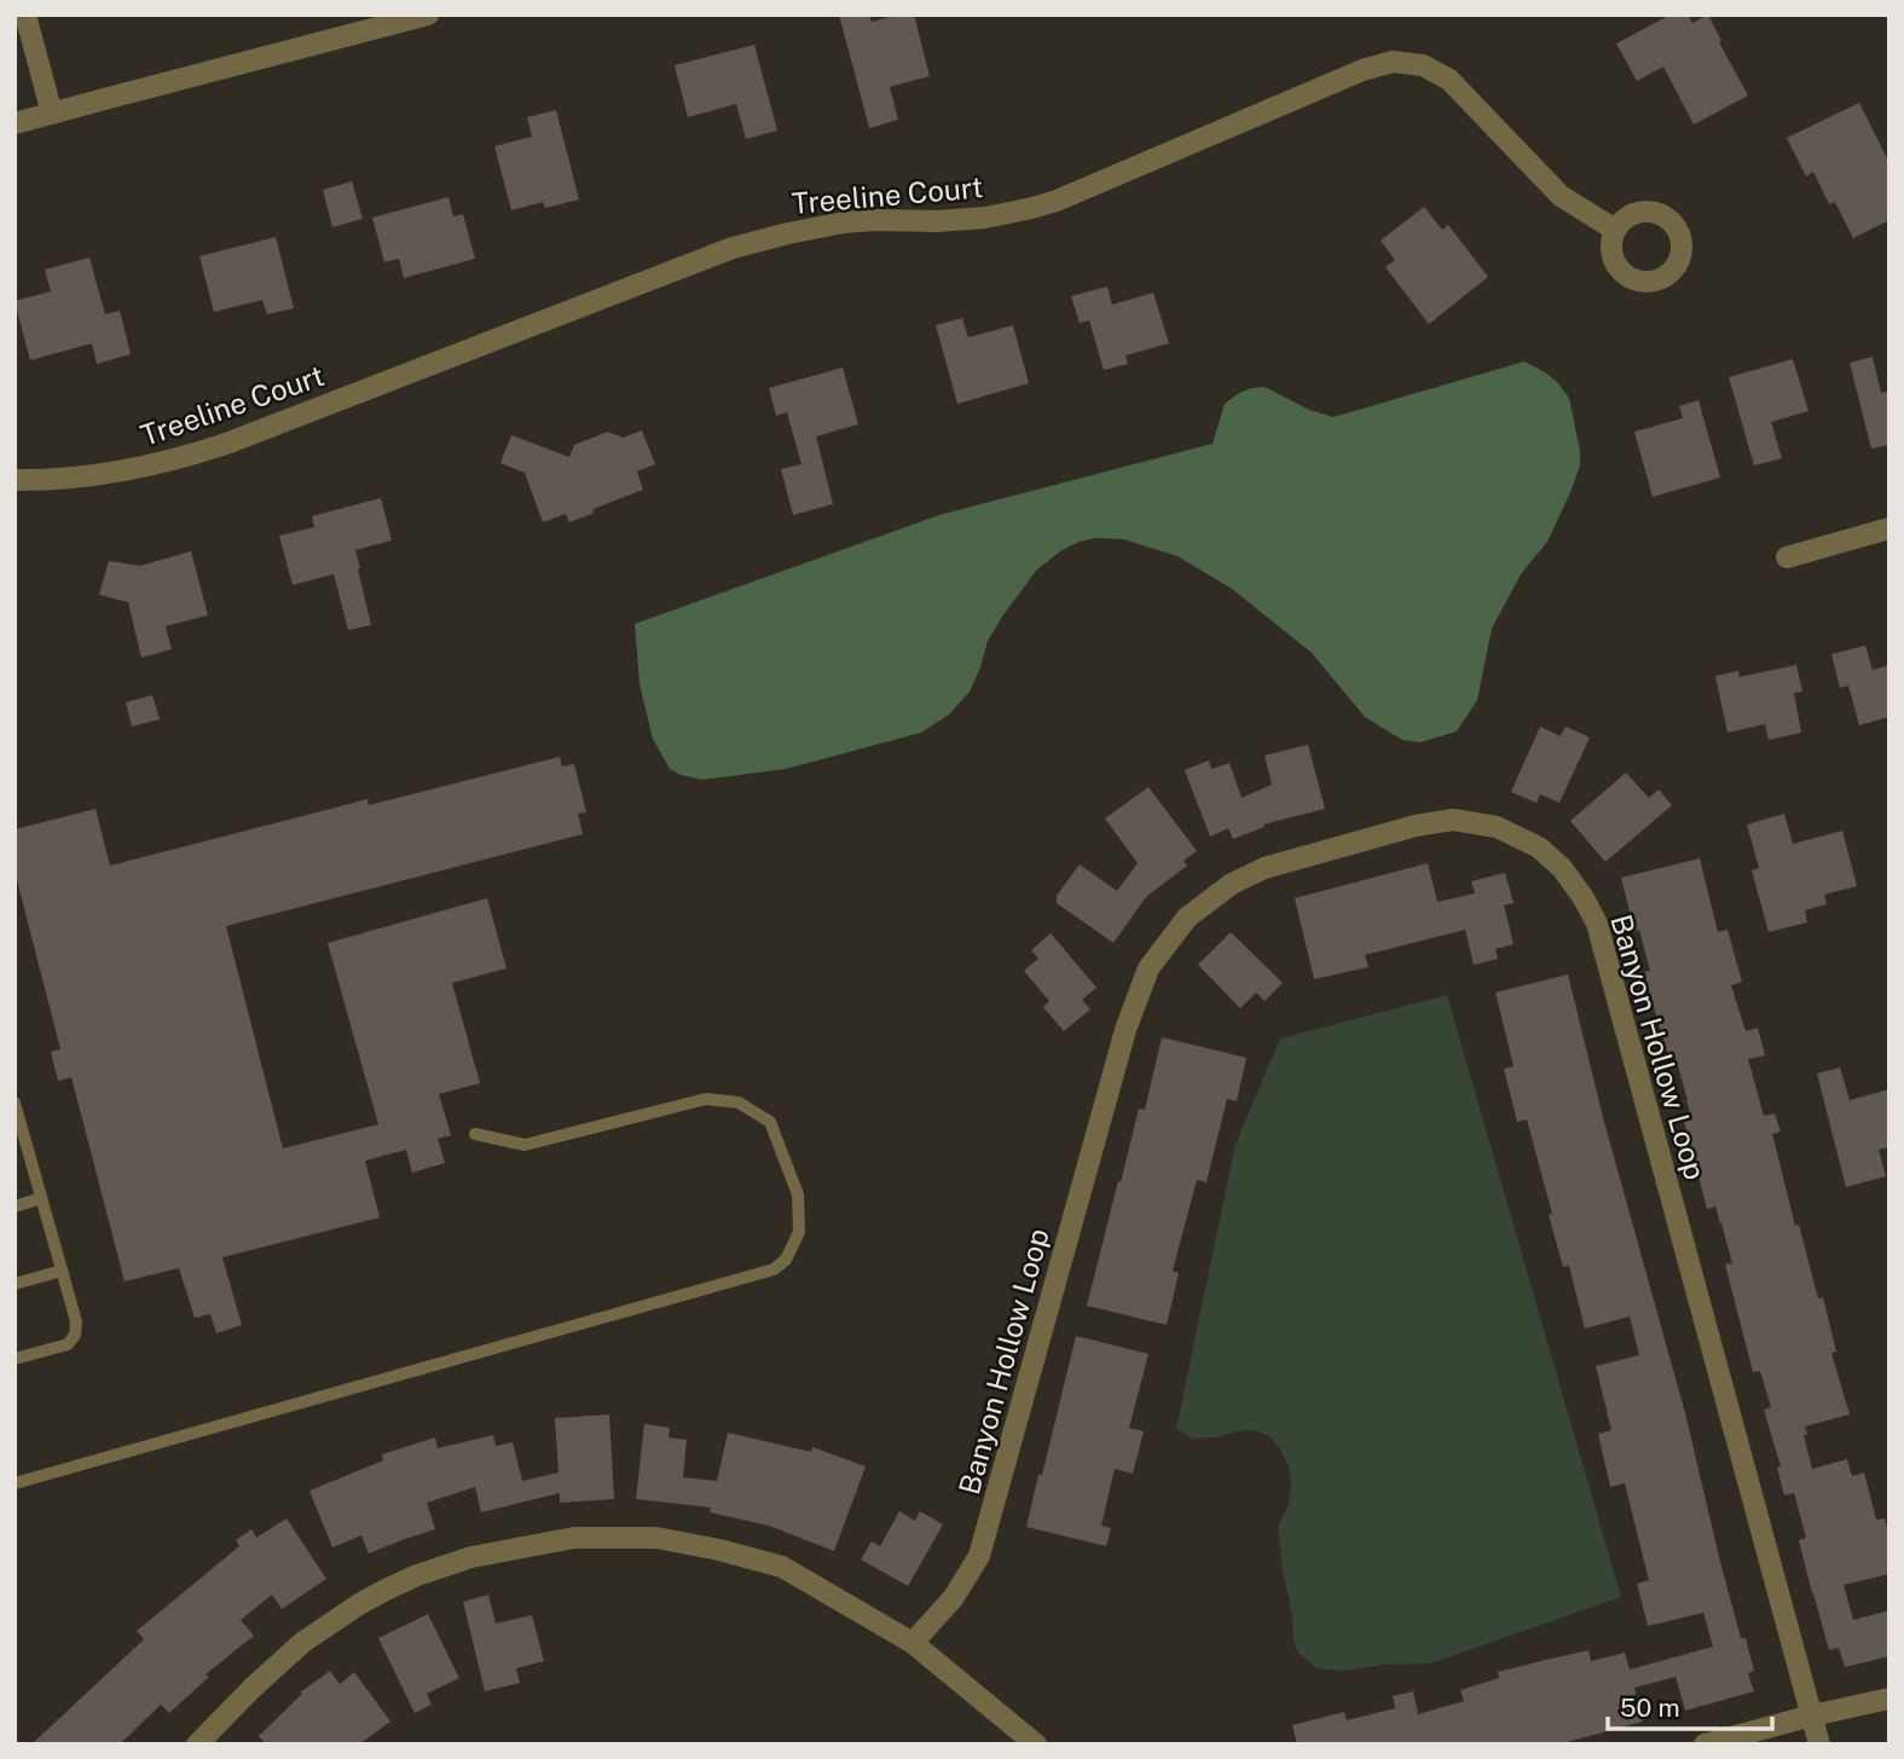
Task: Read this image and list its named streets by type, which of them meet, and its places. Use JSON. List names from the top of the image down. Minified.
{"streets":{"street":["Treeline Court","Banyon Hollow Loop"]},"scale_bar":"50 m"}
